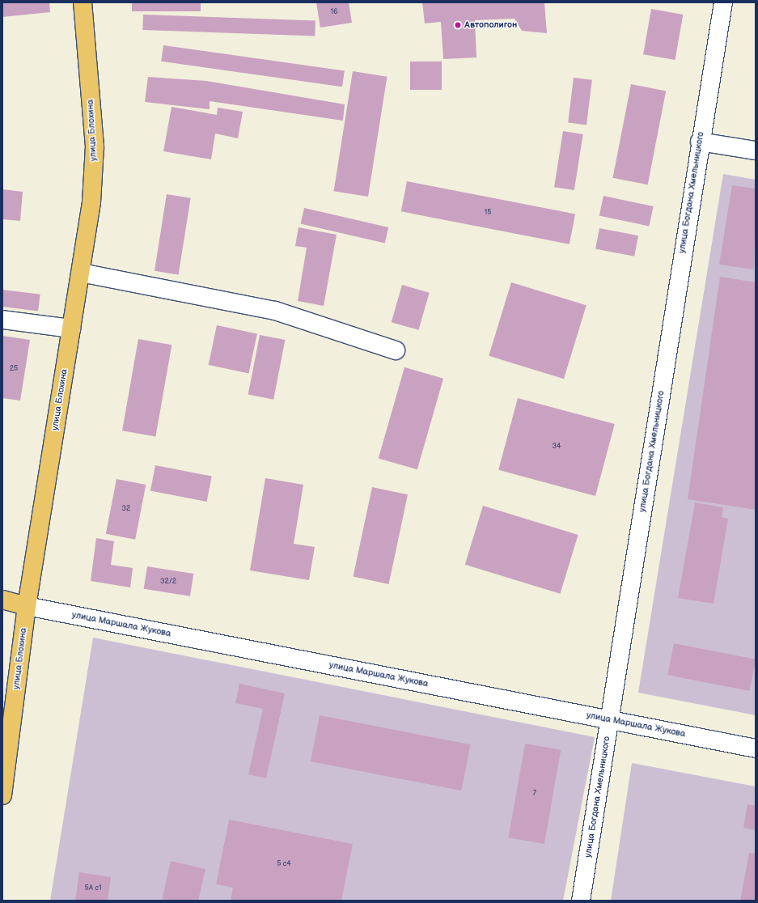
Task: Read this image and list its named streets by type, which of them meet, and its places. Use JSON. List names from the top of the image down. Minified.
{"streets":{"main road":["улица Блохина","улица Маршала Жукова"],"street":["улица Богдана Хмельницкого"]},"crossings":[["улица Блохина","улица Маршала Жукова"],["улица Богдана Хмельницкого","улица Маршала Жукова"]],"places":["Автополигон"],"house_numbers":["16","15","25","34","32","32/2","7","5 с4","5А с1"]}
